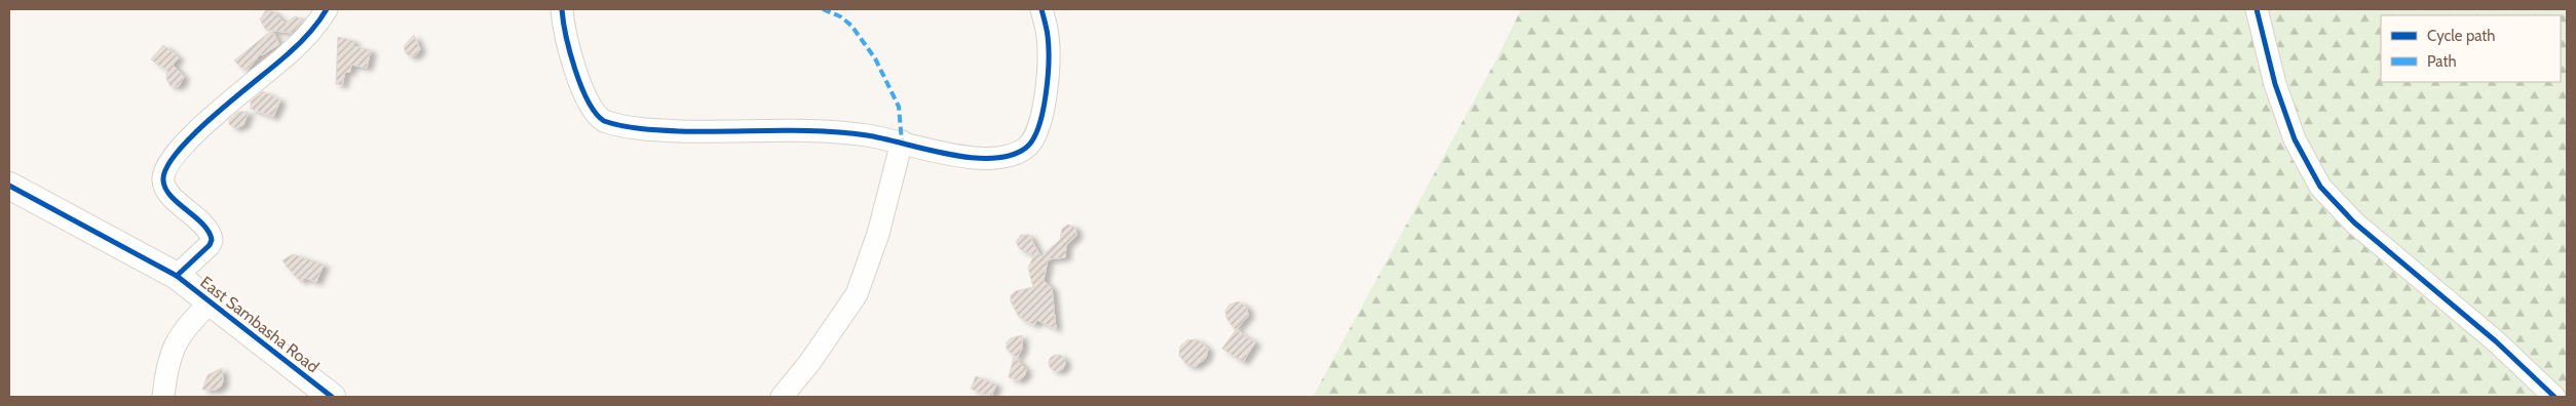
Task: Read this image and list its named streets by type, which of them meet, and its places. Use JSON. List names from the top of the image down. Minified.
{"streets":{"street":["East Sambasha Road"]},"legend":["Cycle path","Path"]}
